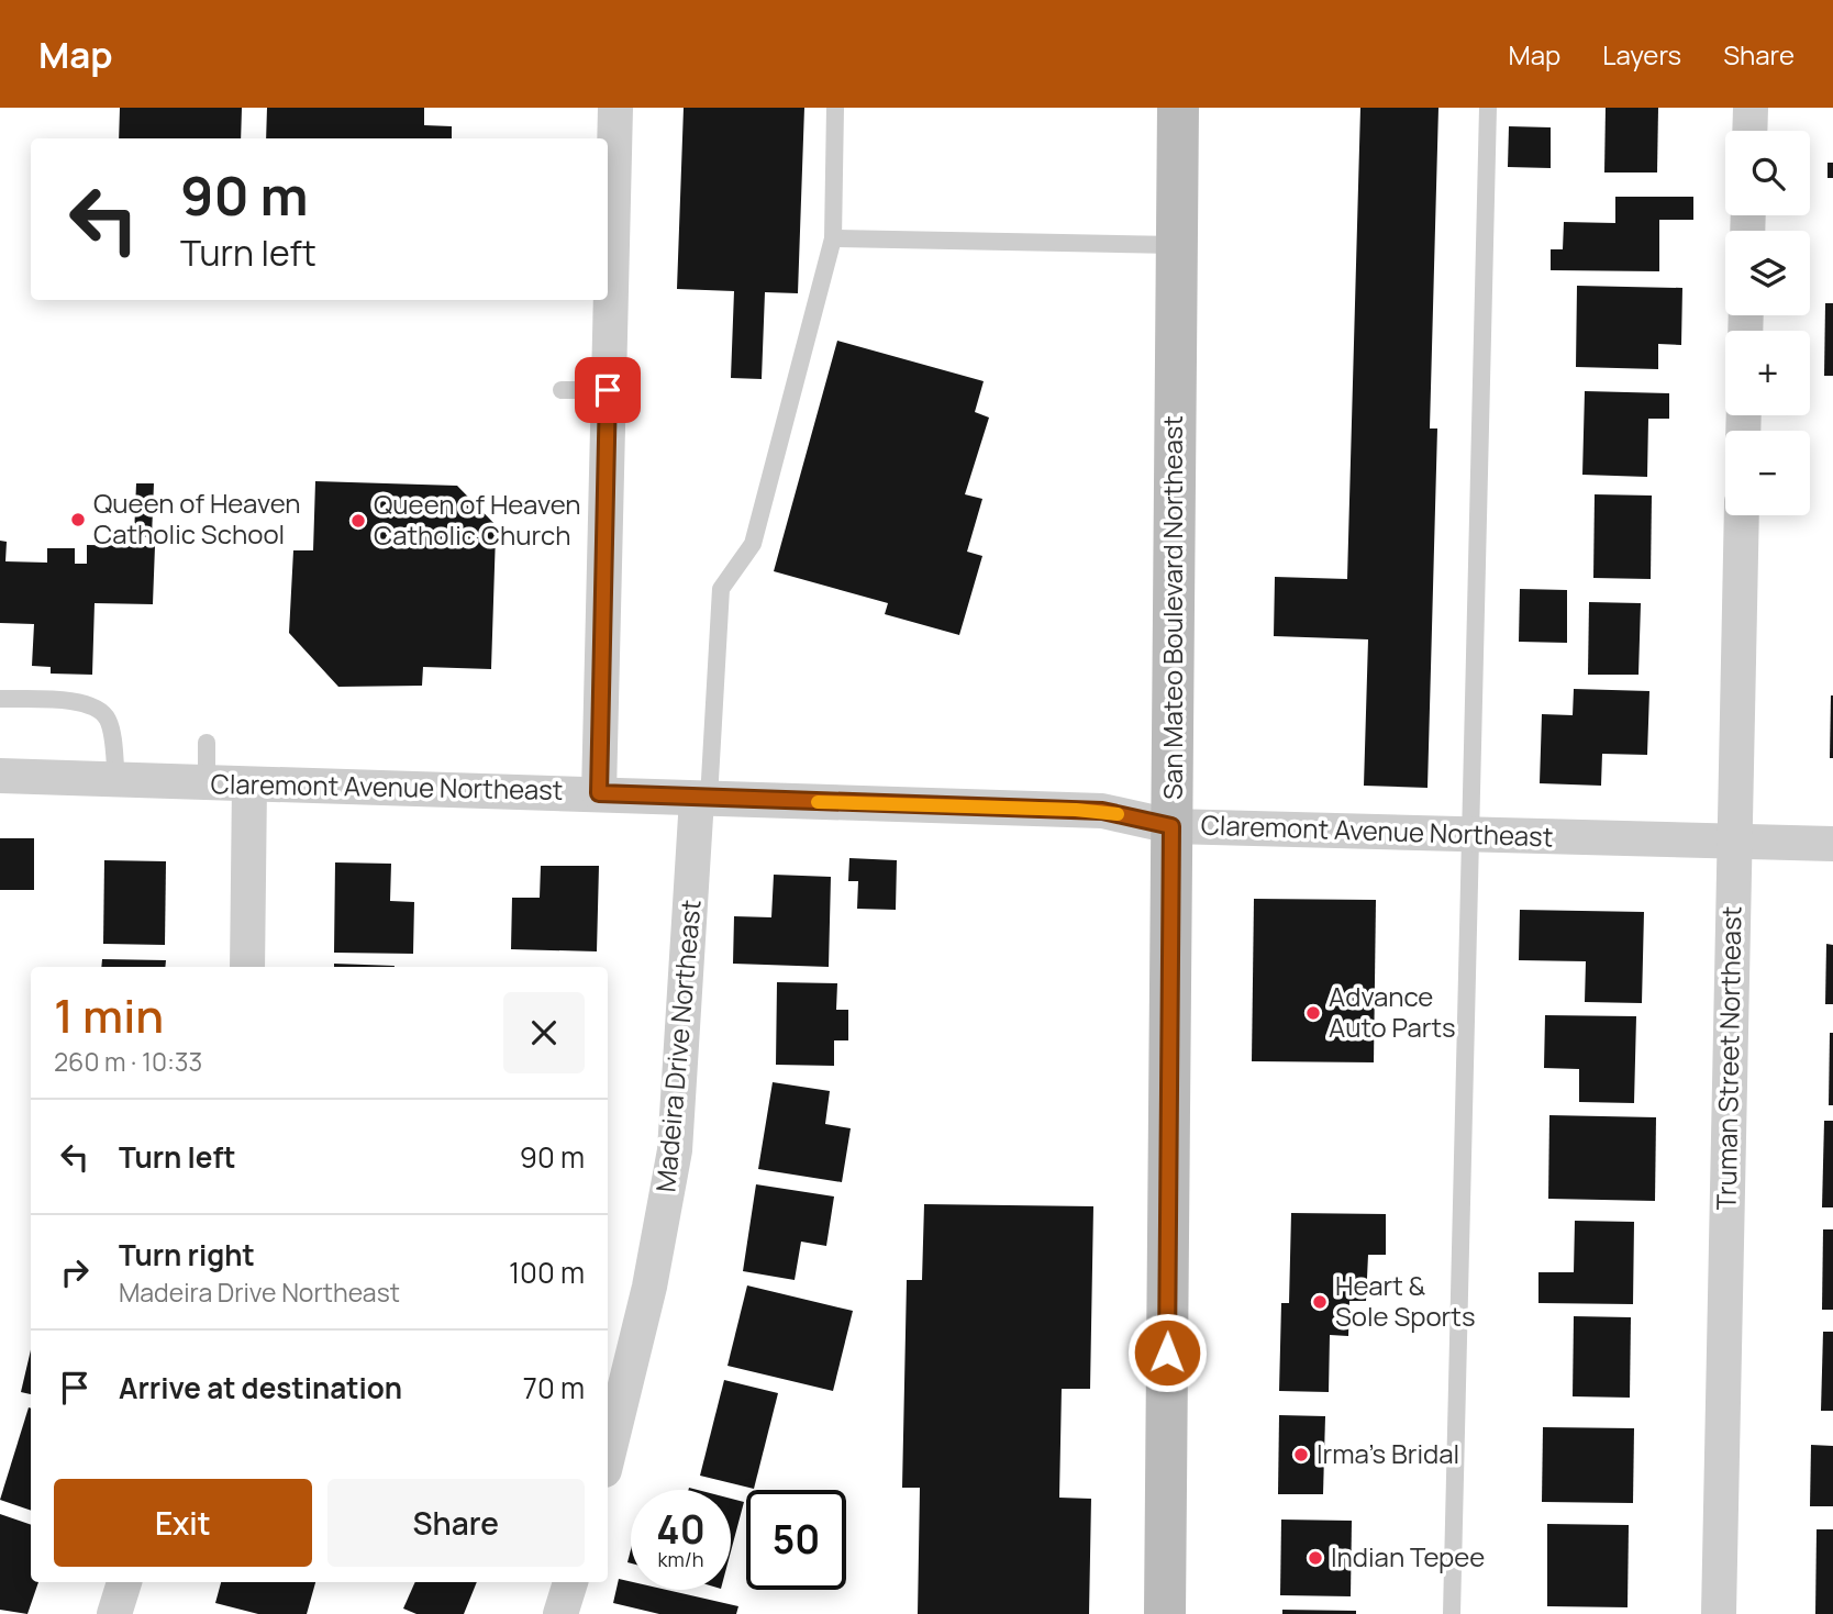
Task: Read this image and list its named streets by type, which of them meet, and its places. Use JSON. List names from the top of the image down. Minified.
{"streets":{"main road":["San Mateo Boulevard Northeast"],"street":["Claremont Avenue Northeast","Madeira Drive Northeast","Truman Street Northeast"]},"crossings":[["San Mateo Boulevard Northeast","Claremont Avenue Northeast"],["Claremont Avenue Northeast","Madeira Drive Northeast"],["Claremont Avenue Northeast","Truman Street Northeast"]],"places":["Queen of Heaven Catholic School","Queen of Heaven Catholic Church","Advance Auto Parts","Heart & Sole Sports","Irma's Bridal","Indian Tepee"],"page":{"header":"Map","nav":["Map","Layers","Share"],"map_buttons":["+","−"],"turn":["90 m","Turn left"],"heading":["1 min","260 m · 10:33"],"list":[{"name":"Turn left","value":"90 m"},{"name":"Turn right","note":"Madeira Drive Northeast","value":"100 m"},{"name":"Arrive at destination","value":"70 m"}],"buttons":["Exit","Share"],"speed":"40 km/h","limit":"50"}}
